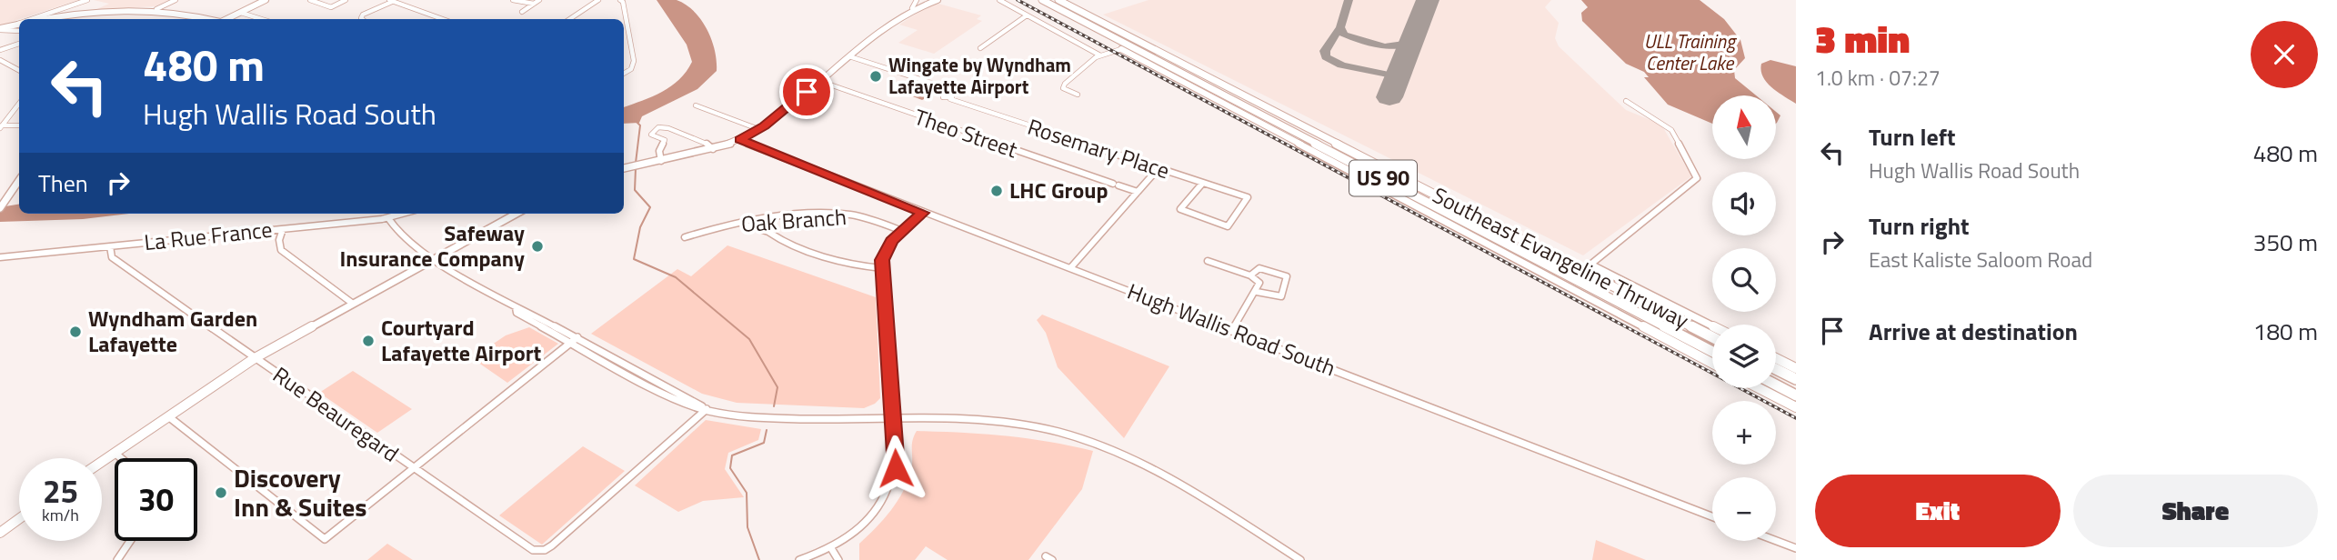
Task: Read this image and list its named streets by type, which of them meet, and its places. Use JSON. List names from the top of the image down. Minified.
{"streets":{"highway":["US 90","Southeast Evangeline Thruway"],"street":["Theo Street","Rosemary Place","Oak Branch","La Rue France","Hugh Wallis Road South","Rue Beauregard"]},"crossings":[["La Rue France","Rue Beauregard"]],"water":["ULL Training Center Lake"],"places":["Wingate by Wyndham Lafayette Airport","LHC Group","Safeway Insurance Company","Wyndham Garden Lafayette","Courtyard Lafayette Airport","Discovery Inn & Suites"],"north":"top","page":{"heading":["3 min","1.0 km · 07:27"],"turn":["480 m","Hugh Wallis Road South"],"map_buttons":["+","−"],"list":[{"name":"Turn left","note":"Hugh Wallis Road South","value":"480 m"},{"name":"Turn right","note":"East Kaliste Saloom Road","value":"350 m"},{"name":"Arrive at destination","value":"180 m"}],"then":"Then","speed":"25 km/h","limit":"30","buttons":["Exit","Share"]}}
